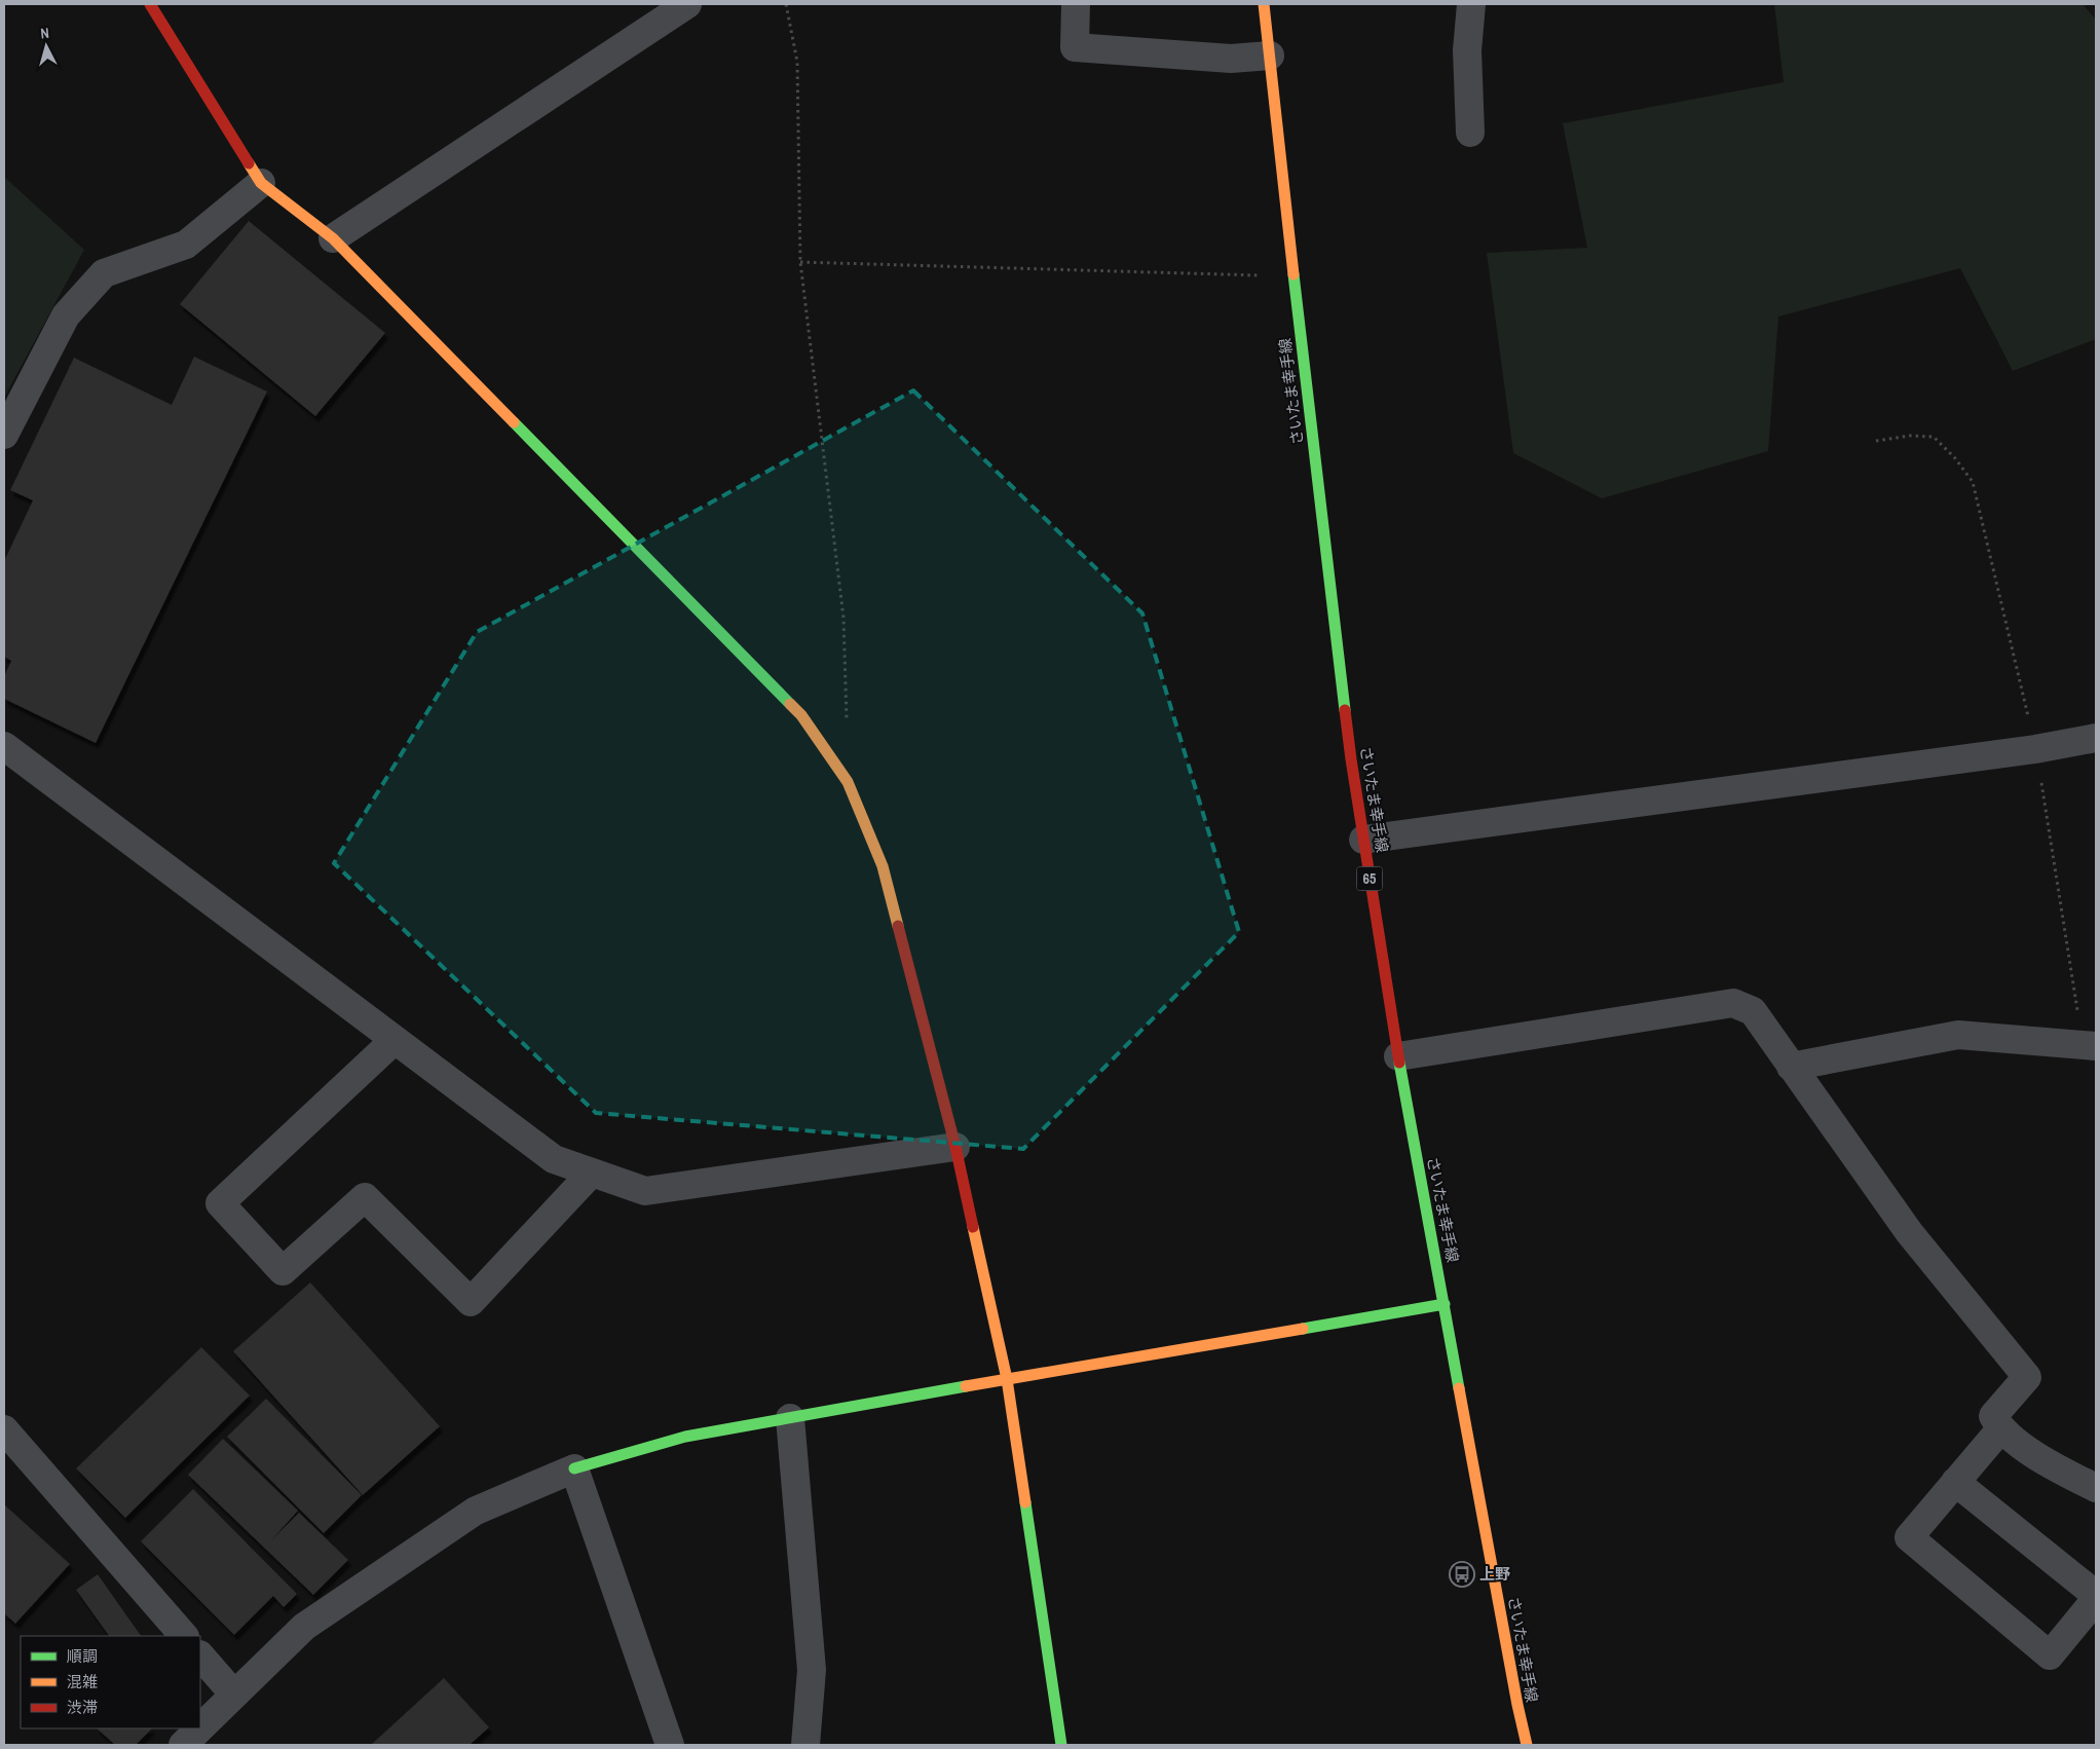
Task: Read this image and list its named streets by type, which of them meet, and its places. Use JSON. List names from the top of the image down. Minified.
{"streets":{"street":["さいたま幸手線","65"]},"places":{"bus stop":["上野"]},"legend":["順調","混雑","渋滞"],"north":"top"}
